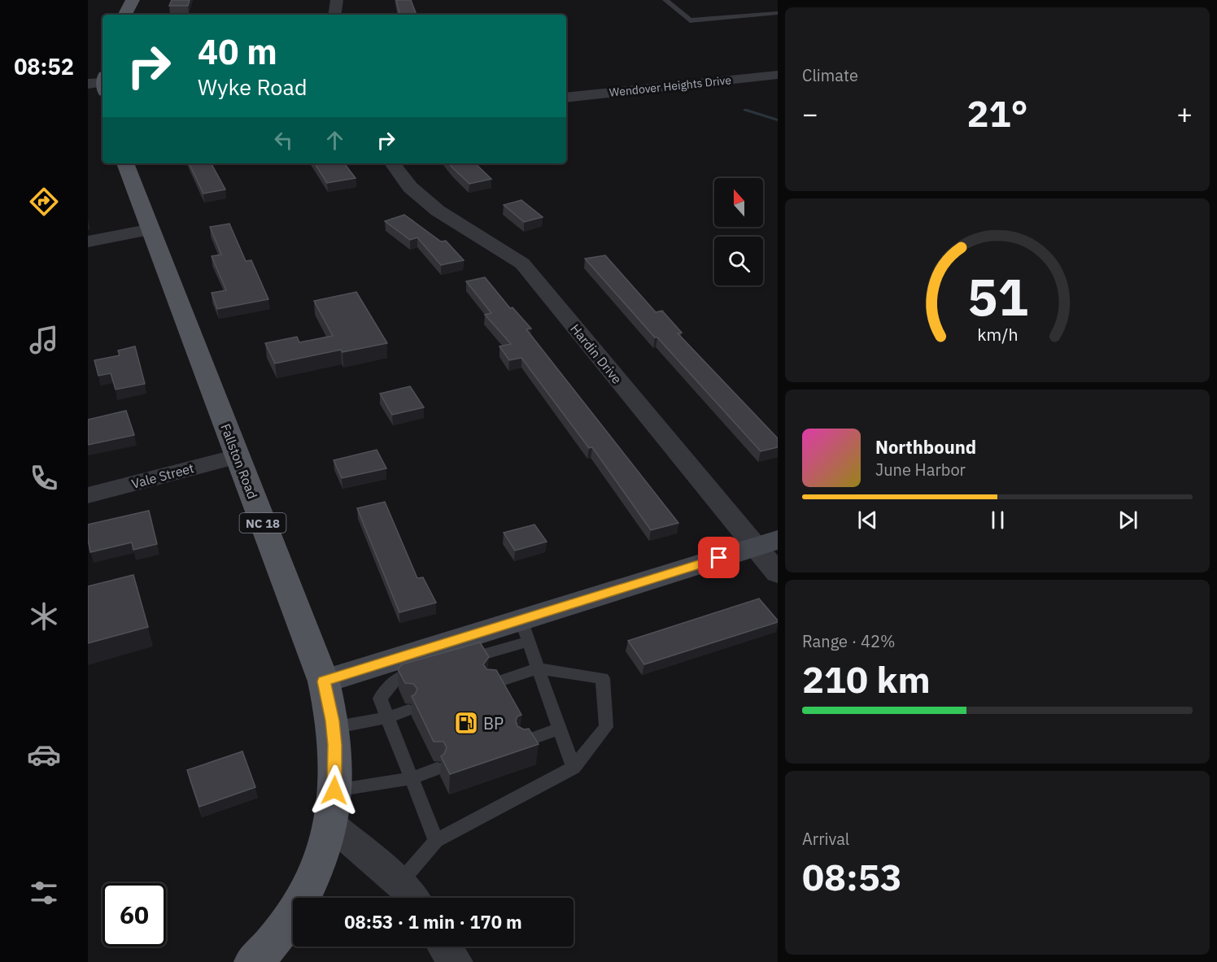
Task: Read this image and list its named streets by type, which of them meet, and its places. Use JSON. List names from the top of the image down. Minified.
{"streets":{"main road":["Fallston Road","NC 18"],"street":["Wendover Heights Drive","Hardin Drive","Vale Street"]},"crossings":[["Fallston Road","Vale Street"],["Fallston Road","NC 18"]],"places":{"fuel station":["BP"]},"north":"top","page":{"tabs":"08:52","tile":["Climate",["Range · 42%","210 km"],["Arrival","08:53"]],"turn":["40 m","Wyke Road"],"heat":["−","21°","+"],"song":["Northbound","June Harbor"],"limit":"60","trip":"08:53 · 1 min · 170 m","gauge":["51","km/h"]}}
